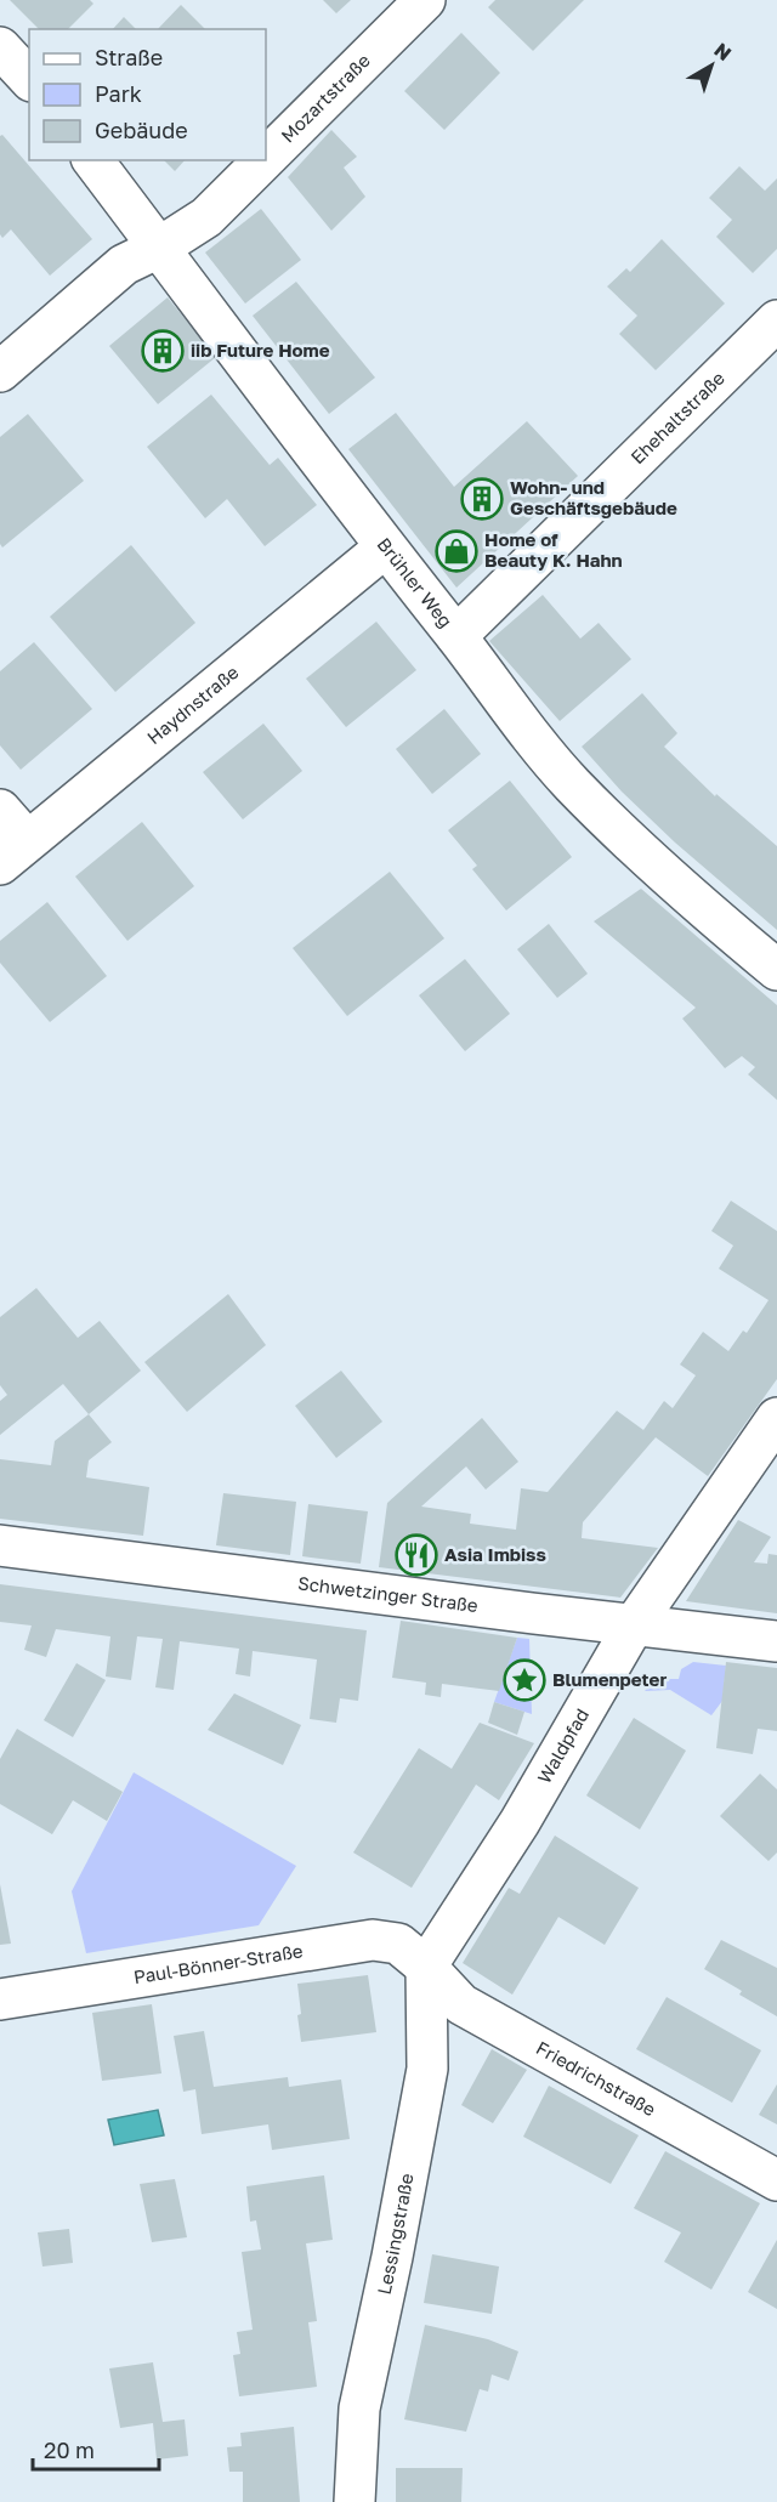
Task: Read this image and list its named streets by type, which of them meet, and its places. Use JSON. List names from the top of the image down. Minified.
{"streets":{"street":["Mozartstraße","Ehehaltstraße","Brühler Weg","Haydnstraße","Schwetzinger Straße","Waldpfad","Paul-Bönner-Straße","Friedrichstraße","Lessingstraße"]},"crossings":[["Mozartstraße","Brühler Weg"],["Ehehaltstraße","Brühler Weg"],["Brühler Weg","Haydnstraße"],["Schwetzinger Straße","Waldpfad"],["Waldpfad","Paul-Bönner-Straße"],["Waldpfad","Friedrichstraße"],["Waldpfad","Lessingstraße"],["Paul-Bönner-Straße","Friedrichstraße"],["Paul-Bönner-Straße","Lessingstraße"],["Friedrichstraße","Lessingstraße"]],"places":{"building":["iib Future Home","Wohn- und Geschäftsgebäude"],"shop":["Home of Beauty K. Hahn"],"restaurant":["Asia Imbiss"],"place":["Blumenpeter"]},"legend":["Straße","Park","Gebäude"],"scale_bar":"20 m","north":"top right"}
